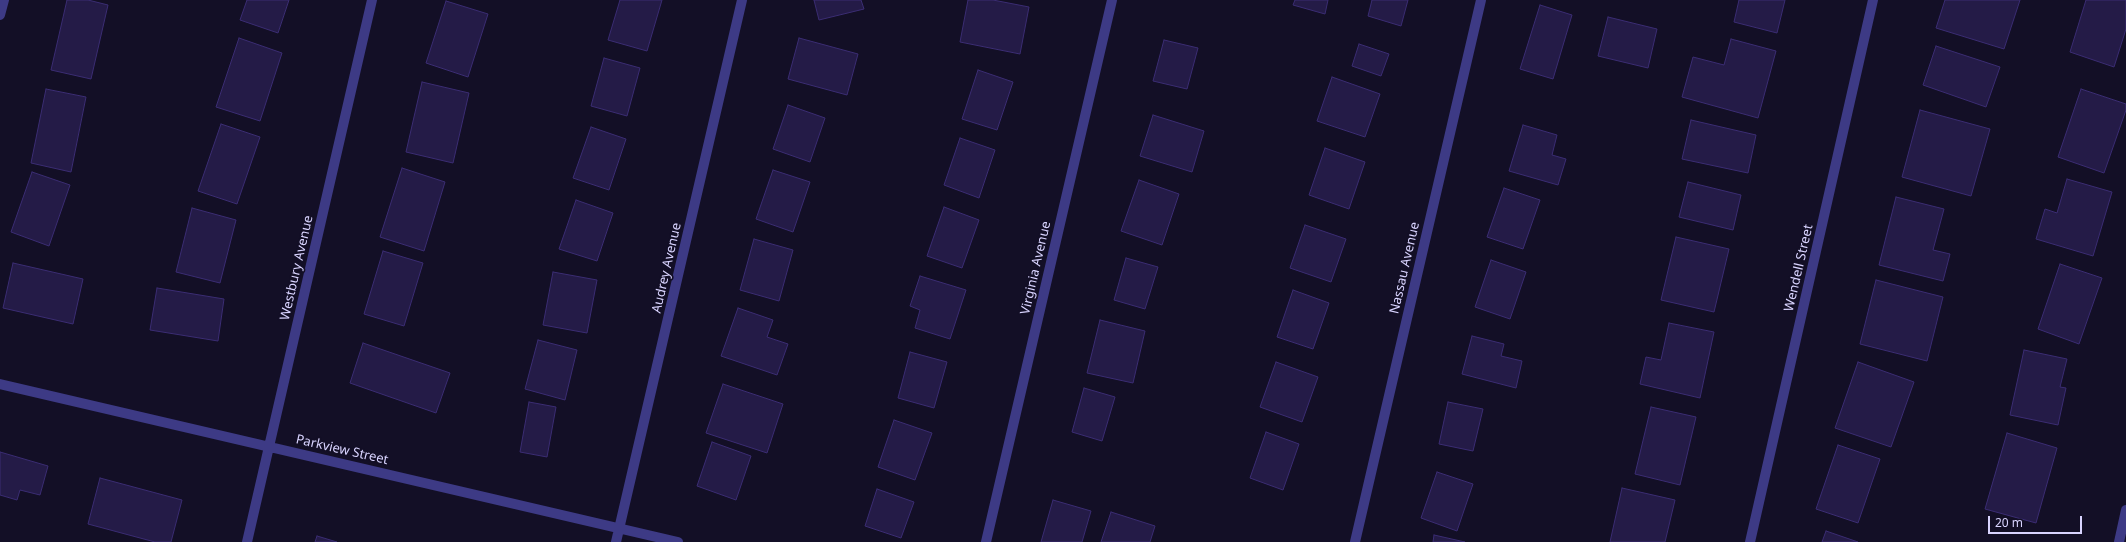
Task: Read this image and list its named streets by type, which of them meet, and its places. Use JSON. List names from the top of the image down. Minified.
{"streets":{"street":["Westbury Avenue","Audrey Avenue","Virginia Avenue","Nassau Avenue","Wendell Street","Parkview Street"]},"crossings":[["Westbury Avenue","Parkview Street"],["Audrey Avenue","Parkview Street"]],"scale_bar":"20 m"}
